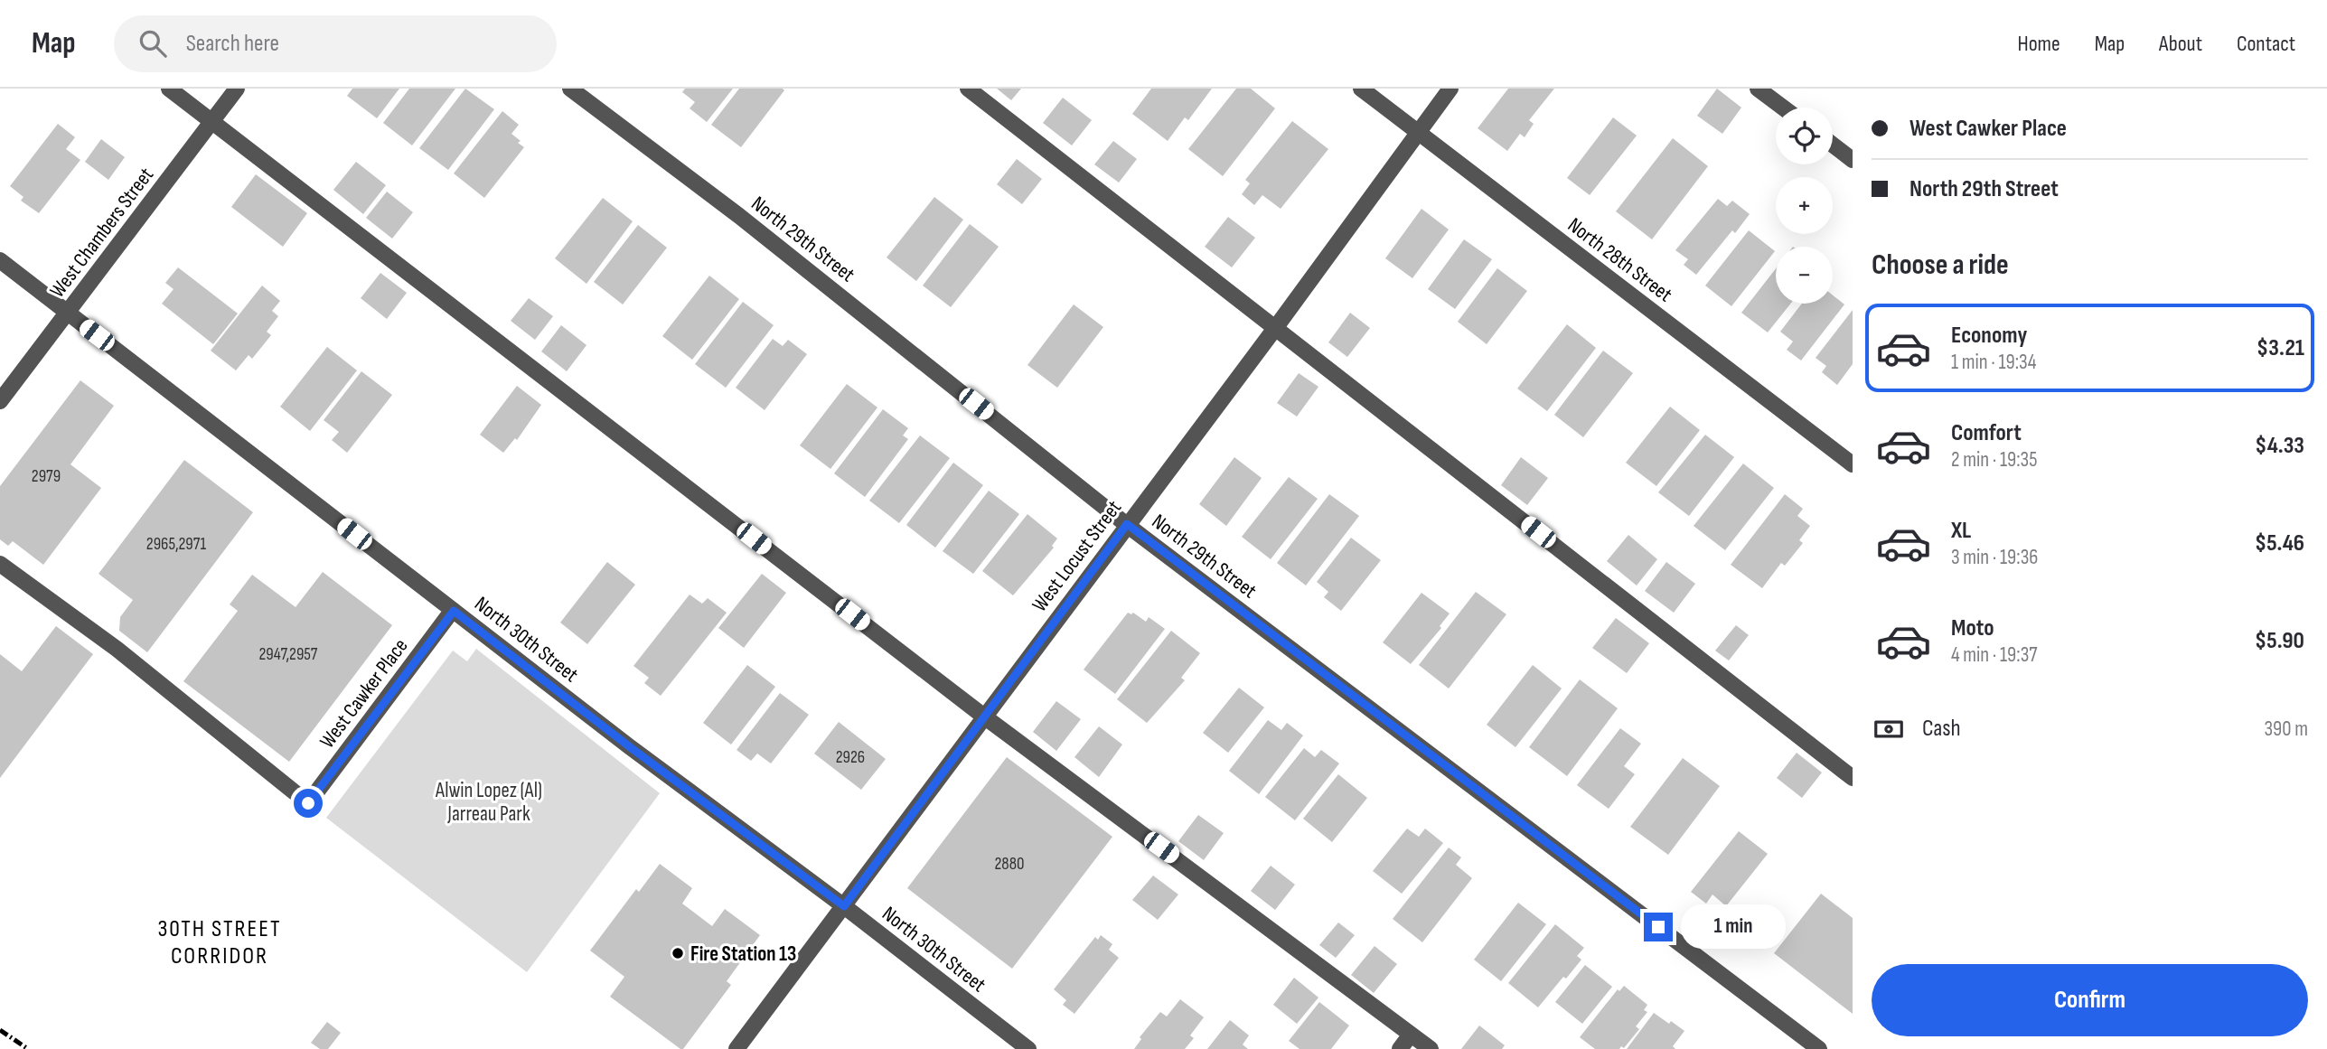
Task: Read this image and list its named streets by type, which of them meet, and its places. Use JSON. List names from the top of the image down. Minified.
{"streets":{"street":["West Chambers Street","North 29th Street","North 28th Street","West Locust Street","North 30th Street","West Cawker Place"]},"crossings":[["West Chambers Street","North 30th Street"],["North 29th Street","West Locust Street"],["North 28th Street","West Locust Street"],["West Locust Street","North 30th Street"],["North 30th Street","West Cawker Place"]],"districts":["30TH STREET CORRIDOR"],"parks":["Alwin Lopez (Al) Jarreau Park"],"places":["Fire Station 13"],"house_numbers":["2979","2965,2971","2947,2957","2926","2880"],"page":{"header":"Map","search":"Search here","nav":["Home","Map","About","Contact"],"banner":["West Cawker Place","North 29th Street"],"map_buttons":["+","−"],"heading":"Choose a ride","list":[{"name":"Economy","note":"1 min · 19:34","value":"$3.21"},{"name":"Comfort","note":"2 min · 19:35","value":"$4.33"},{"name":"XL","note":"3 min · 19:36","value":"$5.46"},{"name":"Moto","note":"4 min · 19:37","value":"$5.90"}],"pay":["Cash","390 m"],"bubble":"1 min","buttons":"Confirm"}}
